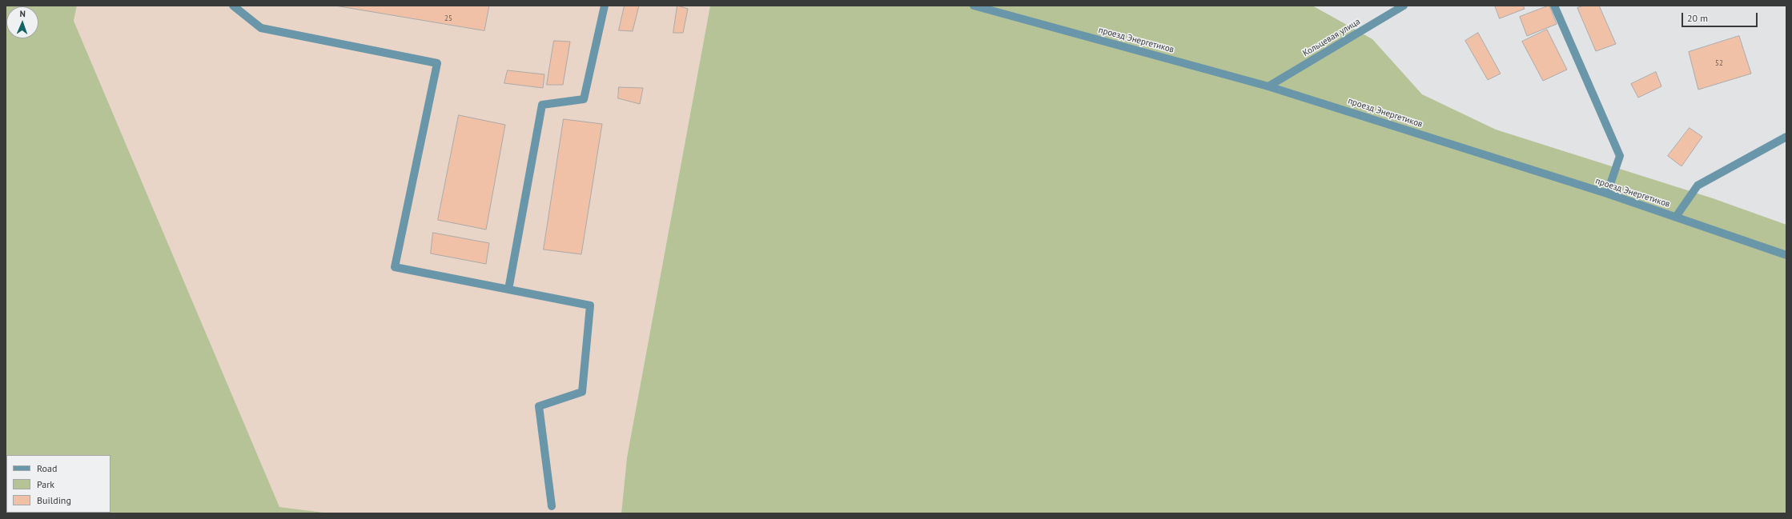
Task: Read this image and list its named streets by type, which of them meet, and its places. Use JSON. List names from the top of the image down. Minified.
{"streets":{"street":["Кольцевая улица","проезд Энергетиков"]},"crossings":[["Кольцевая улица","проезд Энергетиков"]],"house_numbers":["25","52"],"legend":["Road","Park","Building"],"scale_bar":"20 m","north":"top"}
